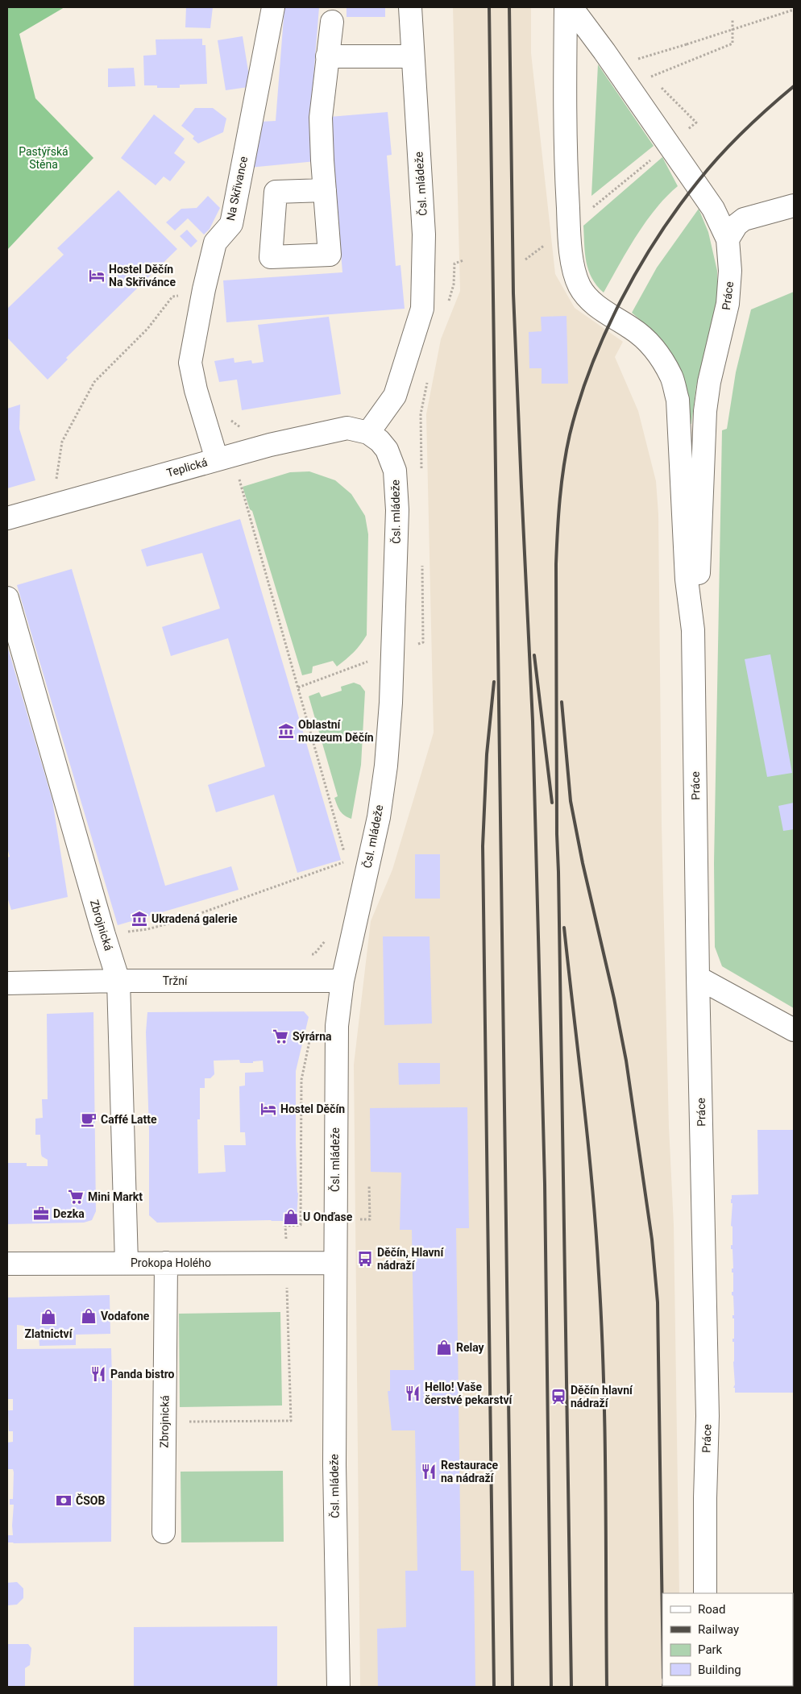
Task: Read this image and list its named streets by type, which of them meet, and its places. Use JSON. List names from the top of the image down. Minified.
{"streets":{"street":["Čsl. mládeže","Na Skřivance","Práce","Teplická","Zbrojnická","Tržní","Prokopa Holého"]},"crossings":[["Čsl. mládeže","Teplická"],["Čsl. mládeže","Tržní"],["Čsl. mládeže","Prokopa Holého"],["Na Skřivance","Teplická"],["Zbrojnická","Tržní"],["Zbrojnická","Prokopa Holého"]],"parks":["Pastýřská Stěna"],"places":{"hotel":["Hostel Děčín Na Skřivánce","Hostel Děčín"],"museum":["Oblastní muzeum Děčín","Ukradená galerie"],"supermarket":["Sýrárna","Mini Markt"],"cafe":["Caffé Latte"],"office":["Dezka"],"shop":["U Onďase","Vodafone","Zlatnictví","Relay"],"bus stop":["Děčín, Hlavní nádraží"],"restaurant":["Panda bistro","Hello! Vaše čerstvé pekarství","Restaurace na nádraží"],"station":["Děčín hlavní nádraží"],"bank":["ČSOB"]},"legend":["Road","Railway","Park","Building"]}
